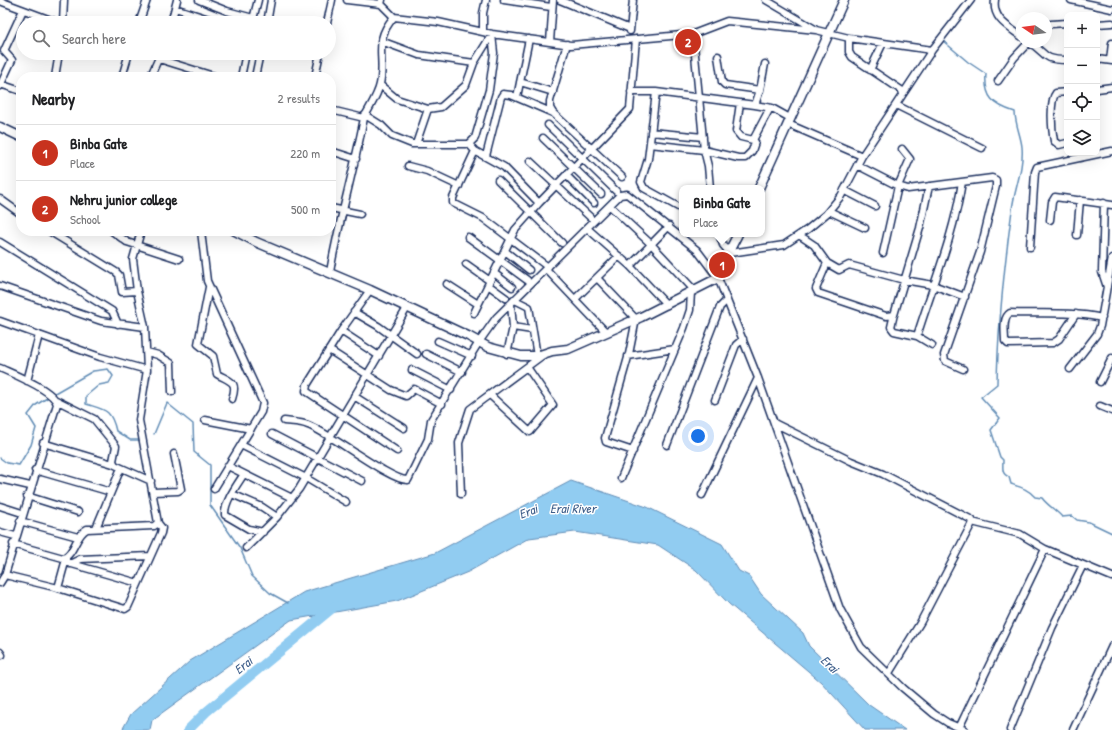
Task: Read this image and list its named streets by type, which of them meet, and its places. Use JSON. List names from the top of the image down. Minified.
{"water":["Erai River","Erai"],"north":"left","page":{"map_buttons":["+","−"],"search":"Search here","pins":["2","1"],"heading":["Nearby","2 results"],"list":[{"mark":"1","name":"Binba Gate","note":"Place","value":"220 m"},{"mark":"2","name":"Nehru junior college","note":"School","value":"500 m"}],"popup":["Binba Gate","Place"]}}
